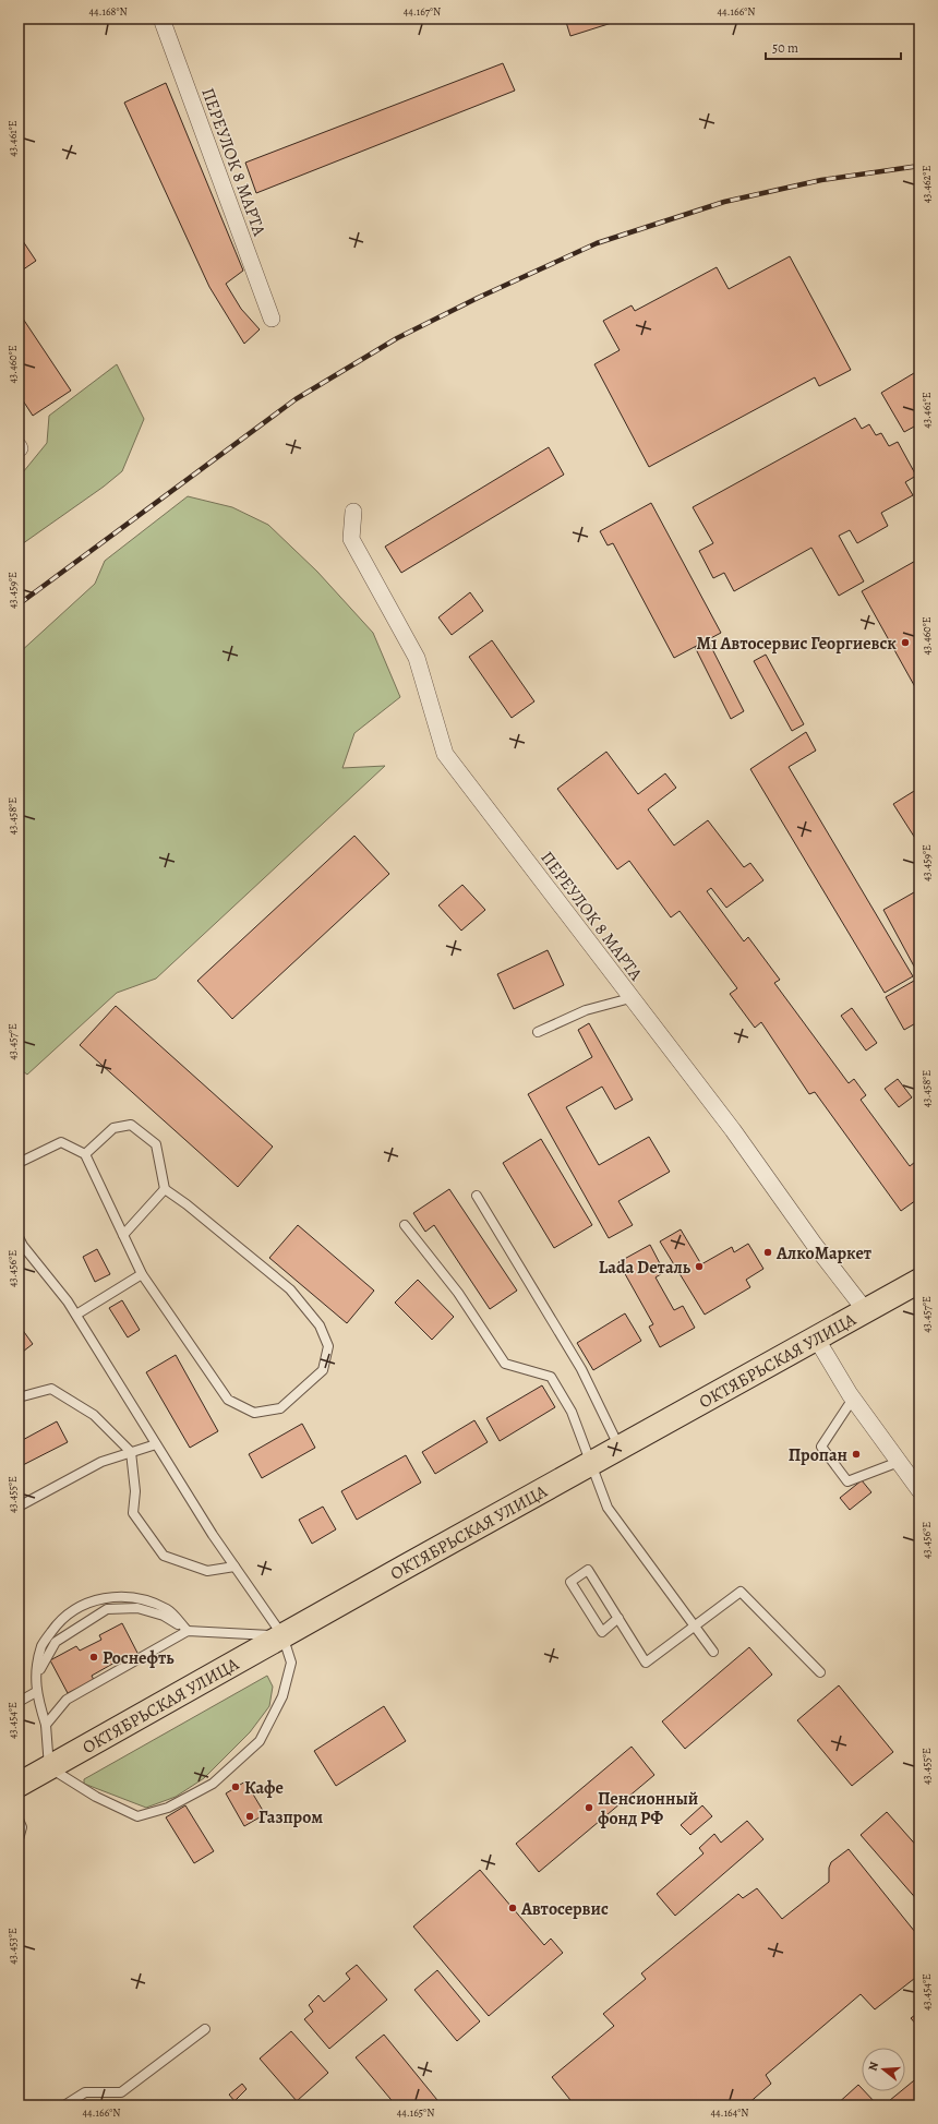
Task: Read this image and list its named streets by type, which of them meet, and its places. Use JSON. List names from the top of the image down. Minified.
{"streets":{"main road":["ОКТЯБРЬСКАЯ УЛИЦА"],"street":["ПЕРЕУЛОК 8 МАРТА"]},"crossings":[["ПЕРЕУЛОК 8 МАРТА","ОКТЯБРЬСКАЯ УЛИЦА"]],"places":["М1 Автосервис Георгиевск","АлкоМаркет","Lada Dеталь","Пропан","Роснефть","Кафе","Пенсионный фонд РФ","Газпром","Автосервис"],"scale_bar":"50 m","north":"left","coordinates":["44.168°N","44.167°N","44.166°N","43.461°E","43.462°E","43.460°E","43.459°E","43.458°E","43.457°E","43.456°E","43.455°E","43.454°E","43.453°E","44.165°N","44.164°N"]}
